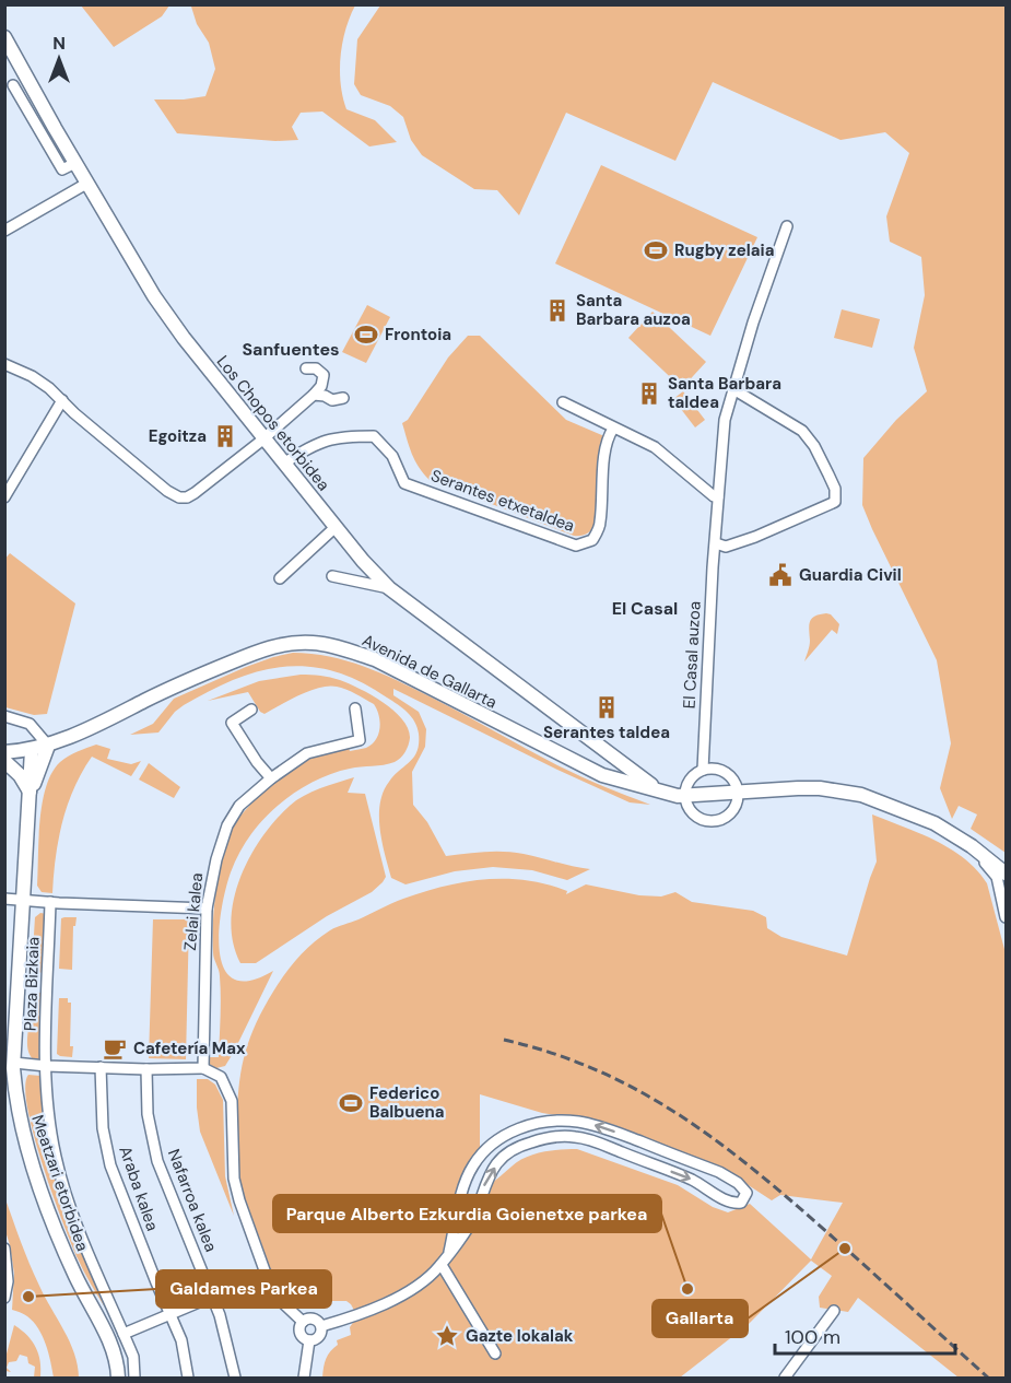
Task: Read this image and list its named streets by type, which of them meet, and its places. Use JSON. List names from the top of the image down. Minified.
{"streets":{"street":["Los Chopos etorbidea","Serantes etxetaldea","El Casal auzoa","Avenida de Gallarta","Zelai kalea","Plaza Bizkaia","Meatzari etorbidea","Araba kalea","Nafarroa kalea"]},"crossings":[["Los Chopos etorbidea","Serantes etxetaldea"],["Los Chopos etorbidea","Avenida de Gallarta"],["Avenida de Gallarta","Meatzari etorbidea"]],"districts":["Sanfuentes","El Casal"],"places":{"sports":["Rugby zelaia","Frontoia","Federico Balbuena"],"building":["Santa Barbara auzoa","Santa Barbara taldea","Egoitza","Serantes taldea"],"public building":["Guardia Civil"],"cafe":["Cafetería Max"],"other":["Gallarta","Parque Alberto Ezkurdia Goienetxe parkea","Galdames Parkea"],"place":["Gazte lokalak"]},"scale_bar":"100 m","north":"top"}
